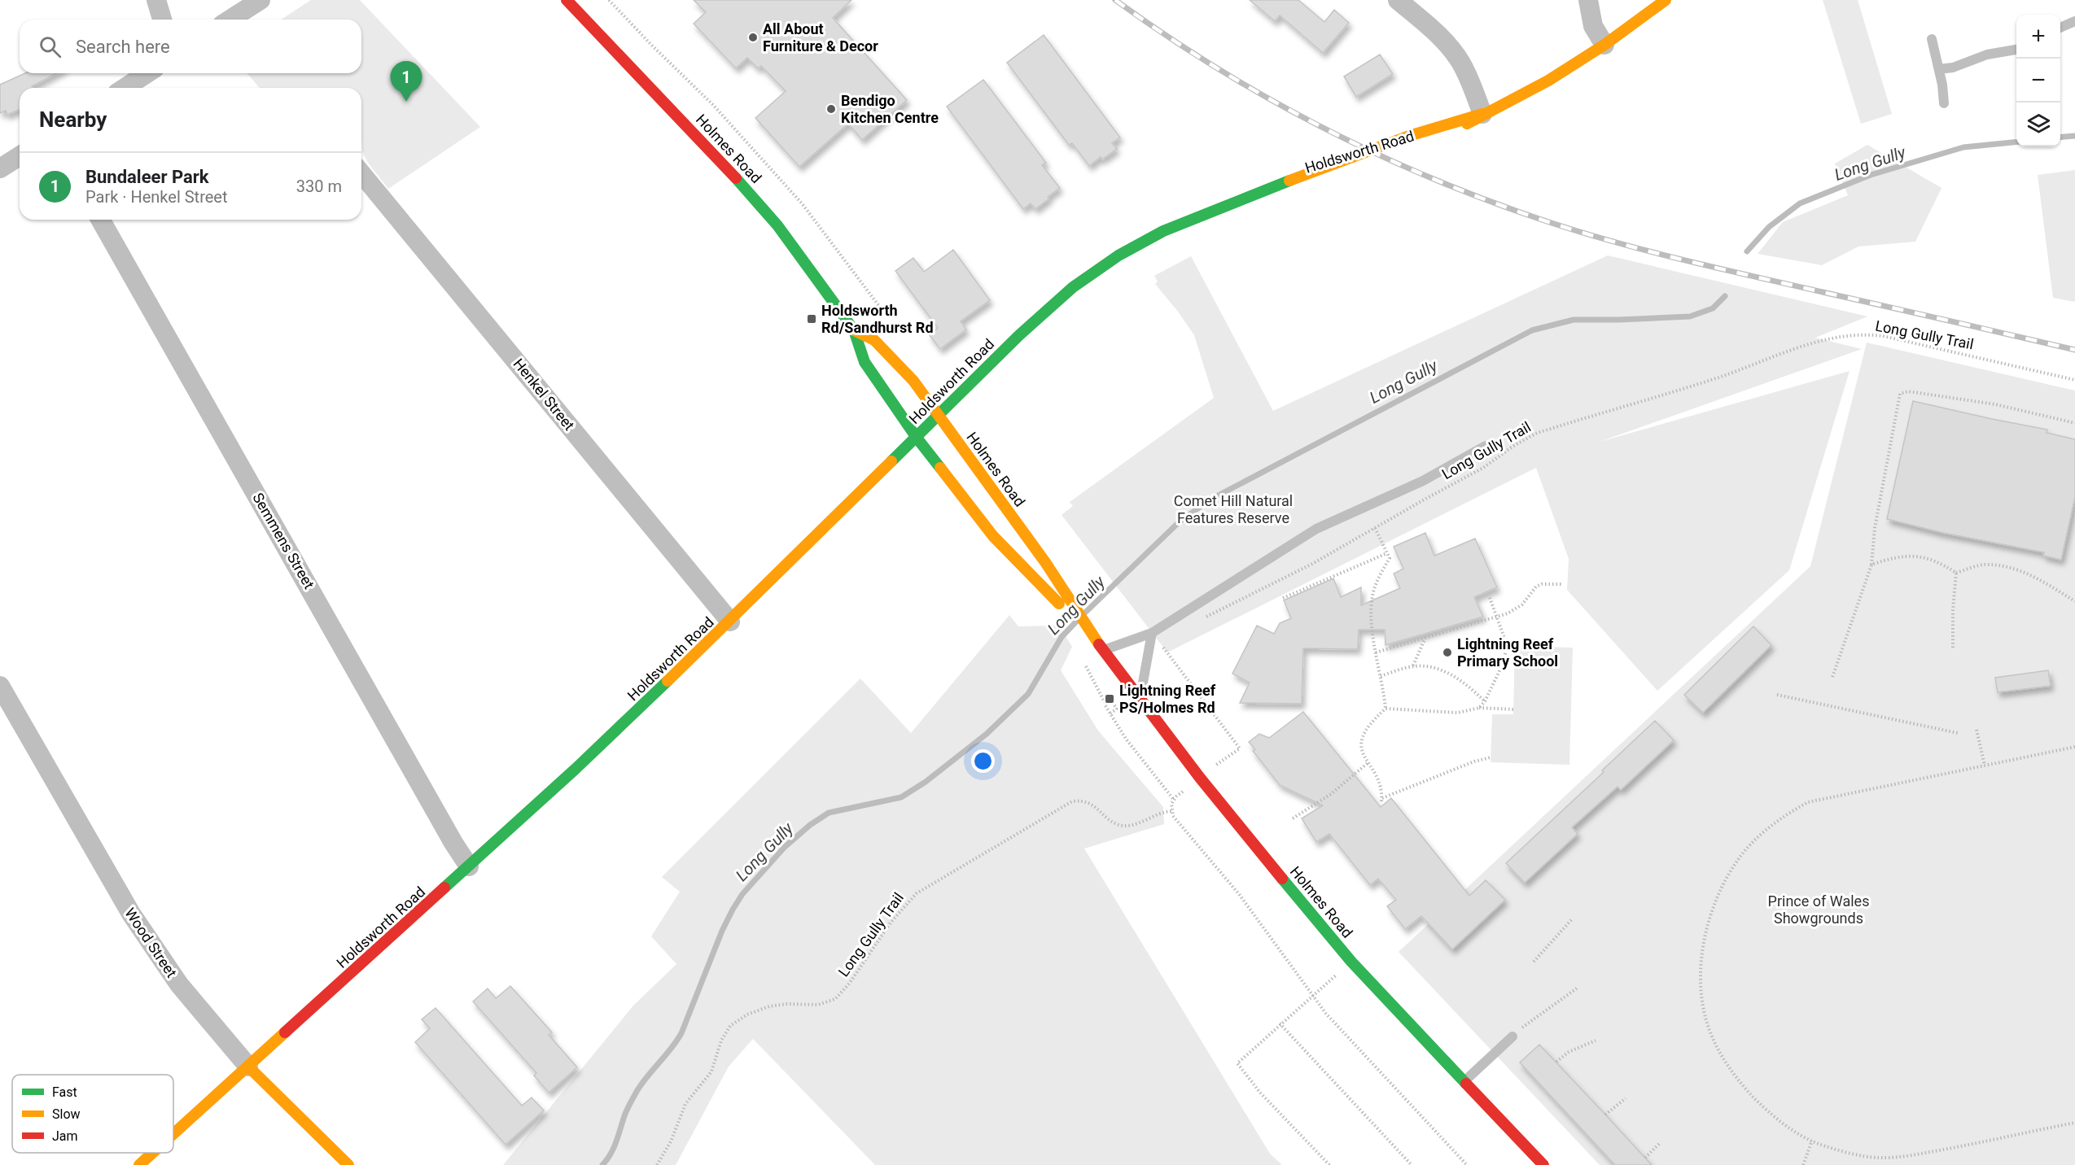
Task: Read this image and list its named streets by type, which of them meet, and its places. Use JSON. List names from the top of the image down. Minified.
{"streets":{"main road":["Holmes Road","Holdsworth Road","Wood Street"],"street":["Henkel Street","Semmens Street"],"path":["Long Gully Trail"]},"crossings":[["Holmes Road","Holdsworth Road"],["Holdsworth Road","Henkel Street"],["Holdsworth Road","Semmens Street"],["Holdsworth Road","Wood Street"]],"water":["Long Gully"],"parks":["Comet Hill Natural Features Reserve","Prince of Wales Showgrounds"],"places":{"other":["All About Furniture & Decor","Bendigo Kitchen Centre","Lightning Reef Primary School"],"transit":["Holdsworth Rd/Sandhurst Rd","Lightning Reef PS/Holmes Rd"]},"legend":["Fast","Slow","Jam"],"page":{"map_buttons":["+","−"],"search":"Search here","pins":"1","heading":"Nearby","list":[{"mark":"1","name":"Bundaleer Park","note":"Park · Henkel Street","value":"330 m"}]}}
